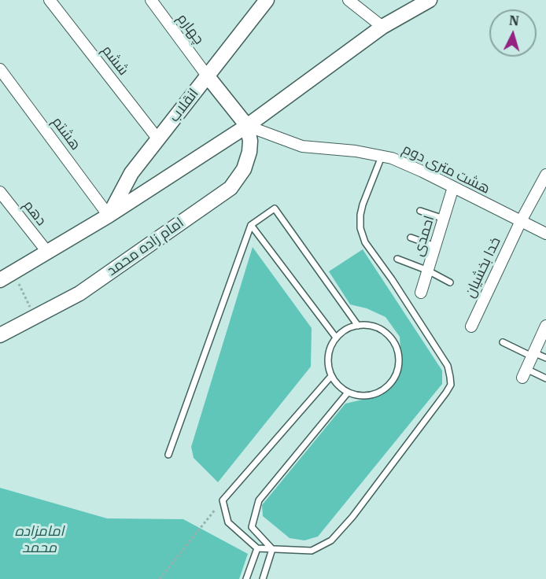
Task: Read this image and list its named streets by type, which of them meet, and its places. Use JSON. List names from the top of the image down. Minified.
{"streets":{"street":["چهارم","ششم","انقلاب","هشتم","هشت متری دوم","دهم","احمدی","امام زاده محمد","خدا بخشیان"]},"crossings":[["چهارم","انقلاب"],["ششم","انقلاب"],["انقلاب","هشتم"],["هشت متری دوم","احمدی"],["هشت متری دوم","امام زاده محمد"],["هشت متری دوم","خدا بخشیان"]],"parks":["امامزاده محمد"],"north":"top"}
